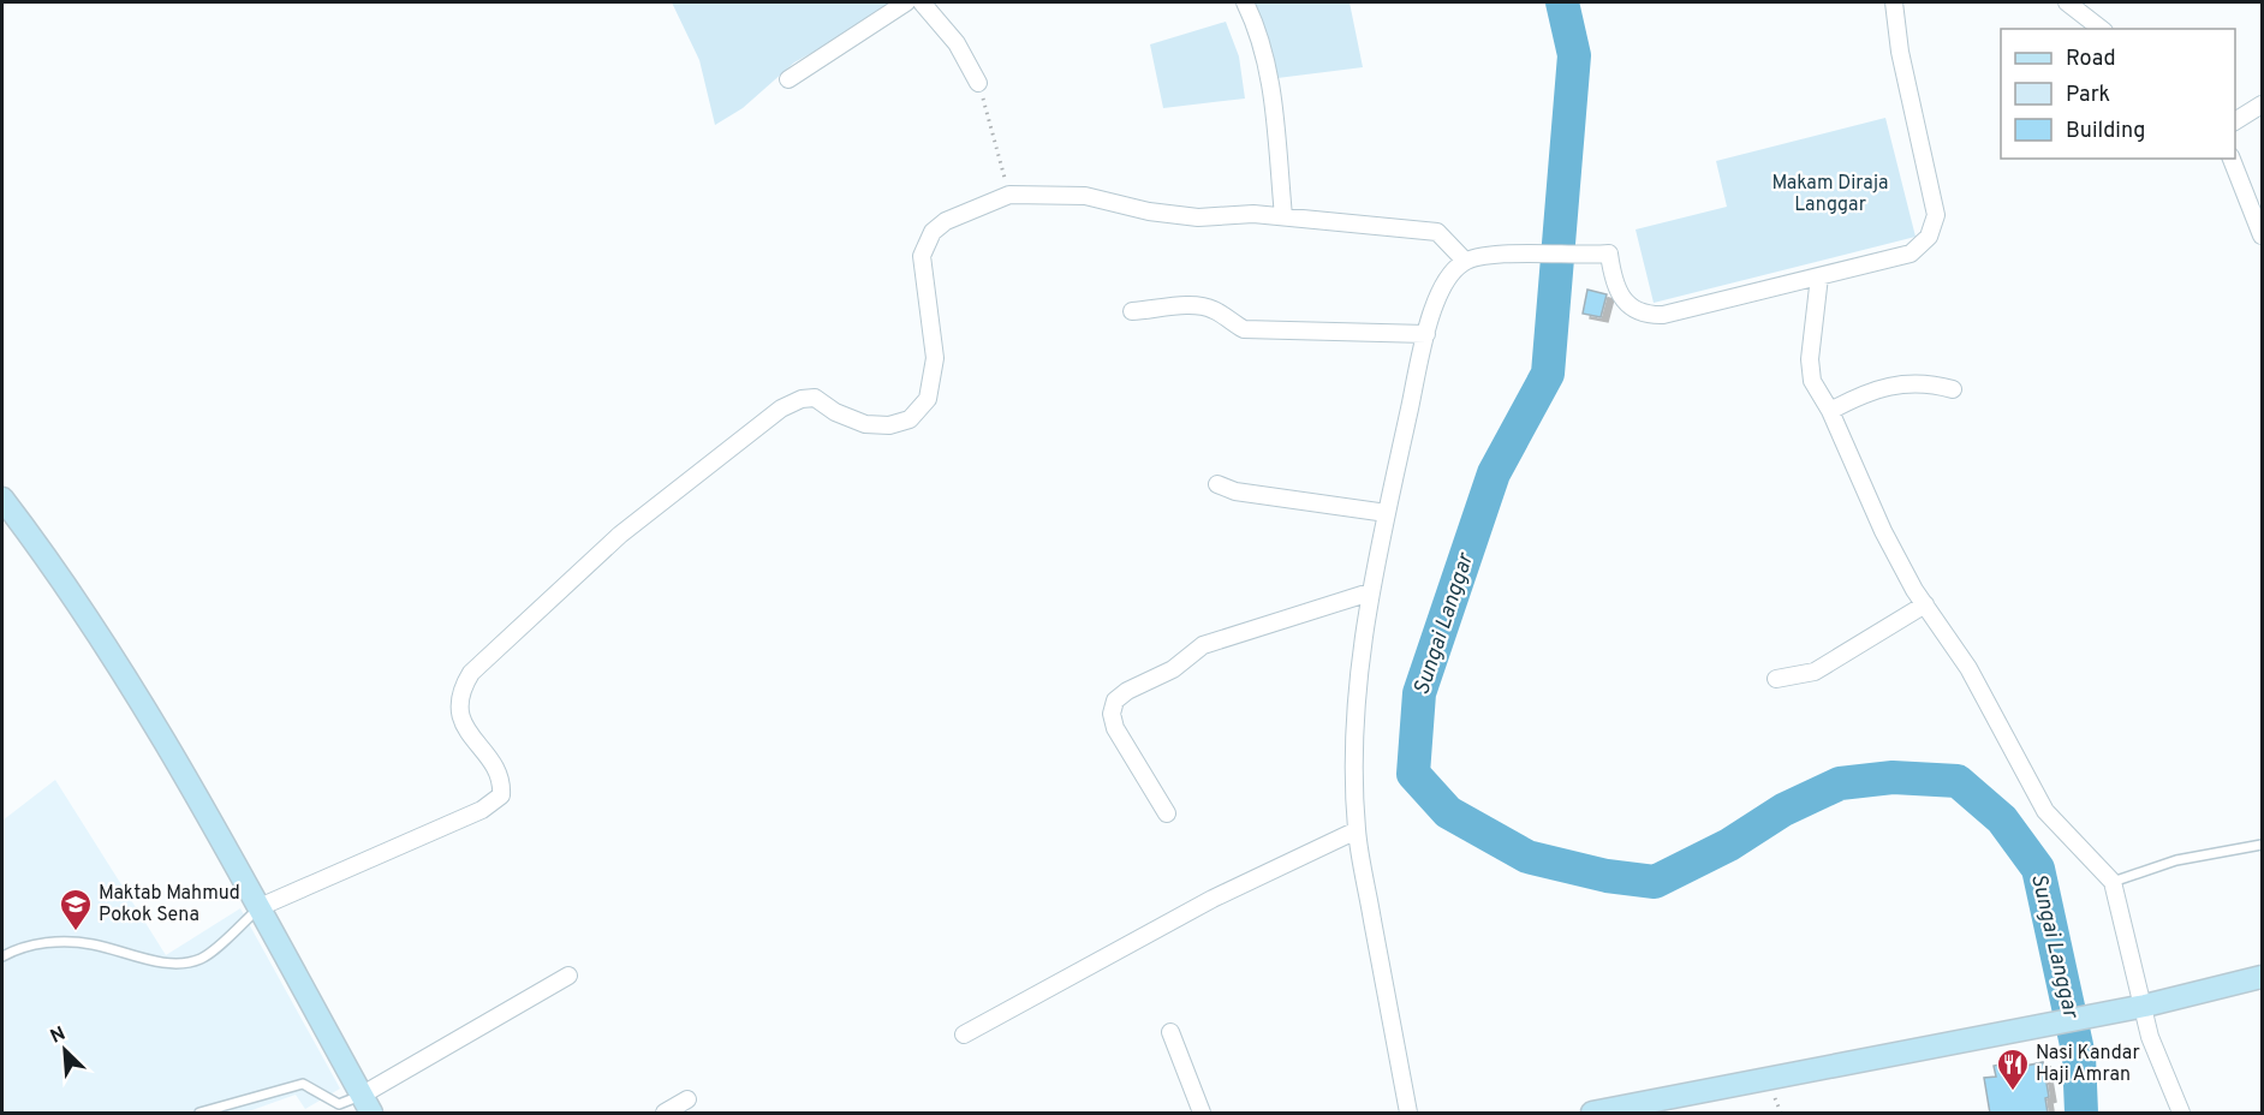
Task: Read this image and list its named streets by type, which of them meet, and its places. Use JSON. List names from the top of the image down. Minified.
{"water":["Sungai Langgar"],"parks":["Makam Diraja Langgar"],"places":{"school or university":["Maktab Mahmud Pokok Sena"],"restaurant":["Nasi Kandar Haji Amran"]},"legend":["Road","Park","Building"],"north":"top left"}
